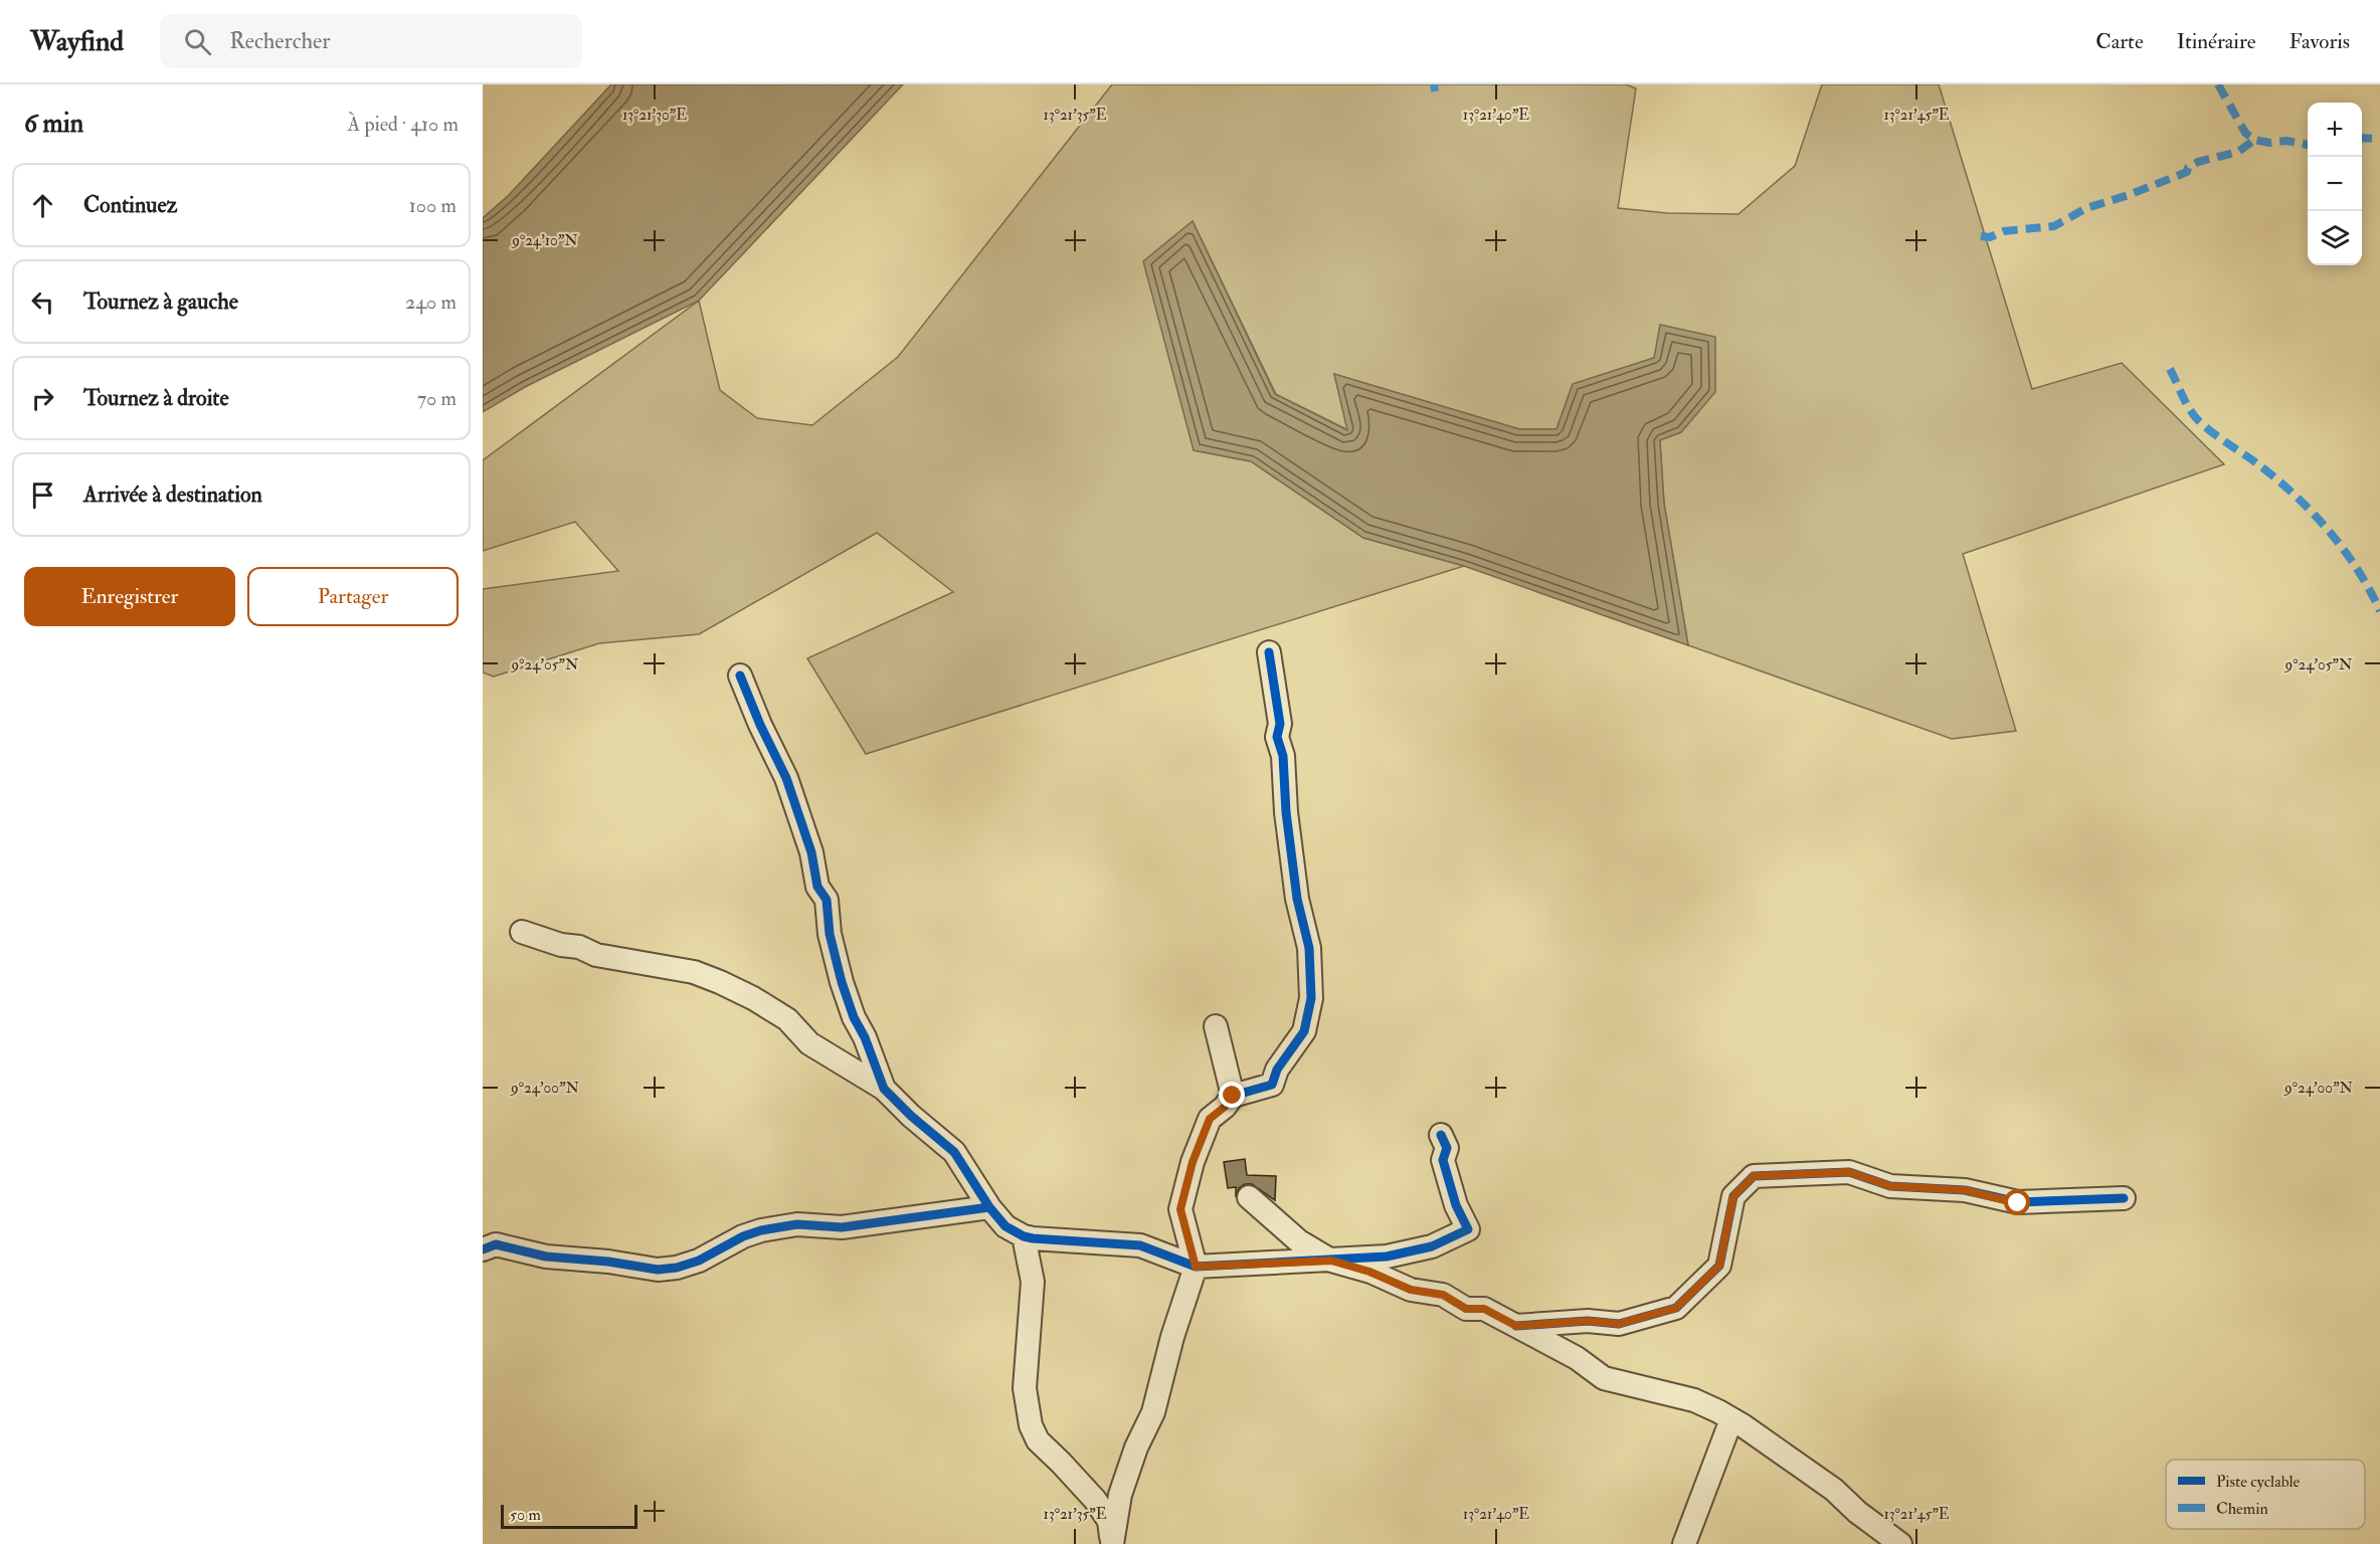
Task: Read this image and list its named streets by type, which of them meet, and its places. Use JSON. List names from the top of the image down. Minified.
{"legend":["Piste cyclable","Chemin"],"scale_bar":"50 m","page":{"header":"Wayfind","search":"Rechercher","nav":["Carte","Itinéraire","Favoris"],"heading":["6 min","À pied · 410 m"],"map_buttons":["+","−"],"list":[["Continuez","100 m"],["Tournez à gauche","240 m"],["Tournez à droite","70 m"],"Arrivée à destination"],"buttons":["Enregistrer","Partager"],"scale":"50 m"},"coordinates":["13°21'30\"E","13°21'35\"E","13°21'40\"E","13°21'45\"E","9°24'10\"N","9°24'05\"N","9°24'00\"N"]}
